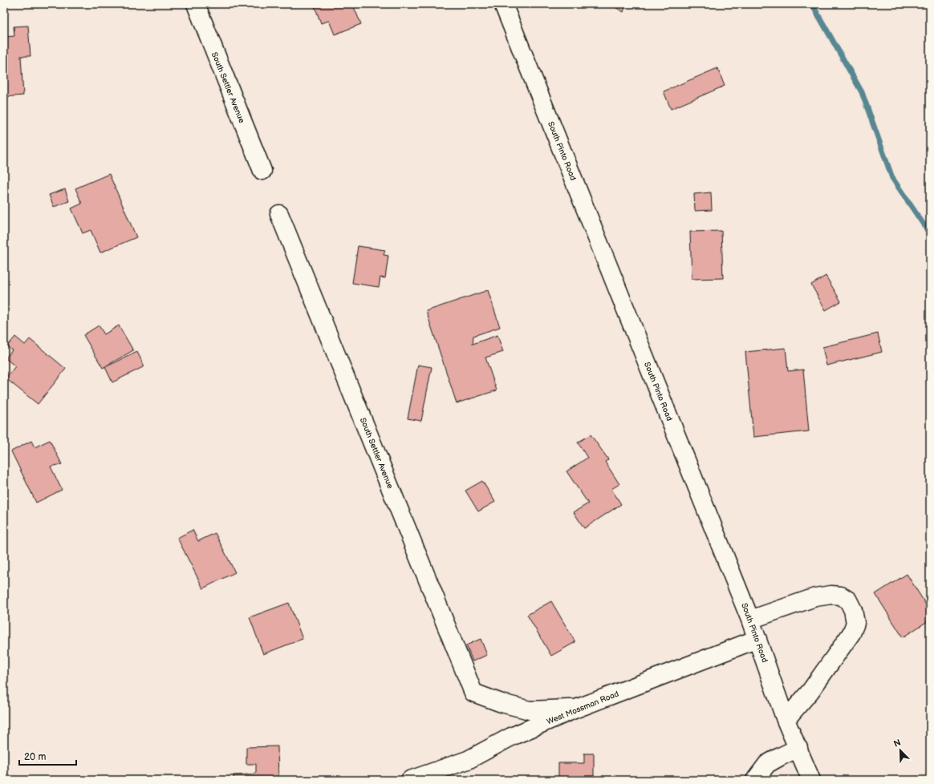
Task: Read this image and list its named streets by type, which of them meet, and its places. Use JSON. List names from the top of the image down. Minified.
{"streets":{"street":["South Settler Avenue","South Pinto Road","West Mossman Road"]},"crossings":[["South Settler Avenue","West Mossman Road"],["South Pinto Road","West Mossman Road"]],"scale_bar":"20 m","north":"top left"}
